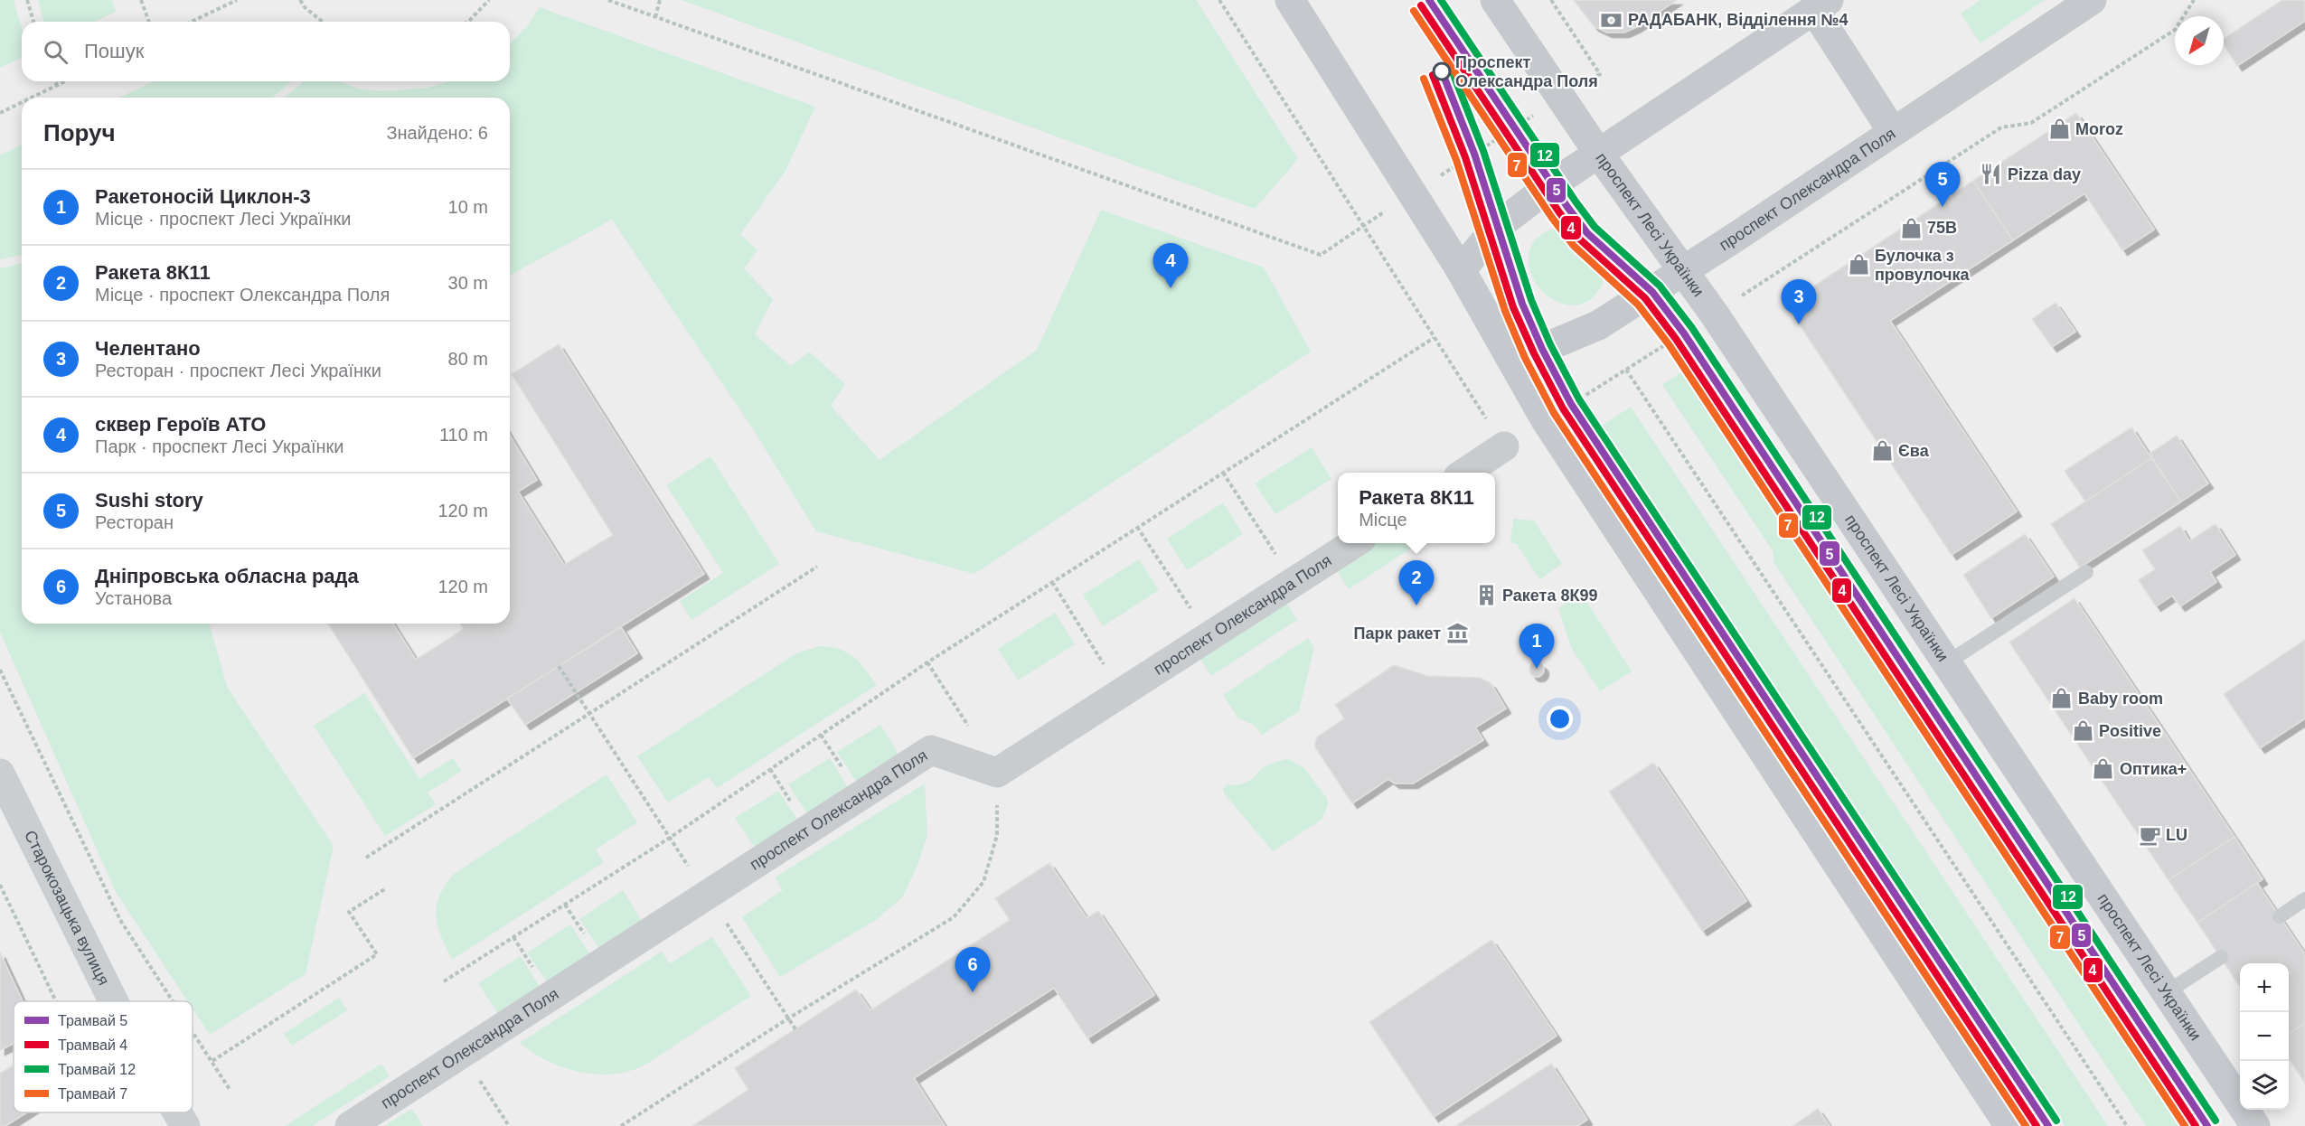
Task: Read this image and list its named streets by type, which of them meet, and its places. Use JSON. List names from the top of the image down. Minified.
{"streets":{"main road":["проспект Олександра Поля","проспект Лесі Українки"],"street":["Старокозацька вулиця"]},"crossings":[["проспект Олександра Поля","проспект Лесі Українки"]],"places":{"bank":["РАДАБАНК, Відділення №4"],"other":["Проспект Олександра Поля"],"shop":["Moroz","75B","Булочка з провулочка","Єва","Baby room","Positive","Оптика+"],"restaurant":["Pizza day"],"building":["Ракета 8К99"],"museum":["Парк ракет"],"cafe":["LU"]},"lines":["tram line 5","tram line 12","tram line 4","tram line 7"],"legend":["Трамвай 5","Трамвай 4","Трамвай 12","Трамвай 7"],"north":"bottom left","page":{"search":"Пошук","heading":["Поруч","Знайдено: 6"],"pins":["5","4","3","2","1","6"],"list":[{"mark":"1","name":"Ракетоносій Циклон-3","note":"Місце · проспект Лесі Українки","value":"10 m"},{"mark":"2","name":"Ракета 8К11","note":"Місце · проспект Олександра Поля","value":"30 m"},{"mark":"3","name":"Челентано","note":"Ресторан · проспект Лесі Українки","value":"80 m"},{"mark":"4","name":"сквер Героїв АТО","note":"Парк · проспект Лесі Українки","value":"110 m"},{"mark":"5","name":"Sushi story","note":"Ресторан","value":"120 m"},{"mark":"6","name":"Дніпровська обласна рада","note":"Установа","value":"120 m"}],"popup":["Ракета 8К11","Місце"],"map_buttons":["+","−"]}}
